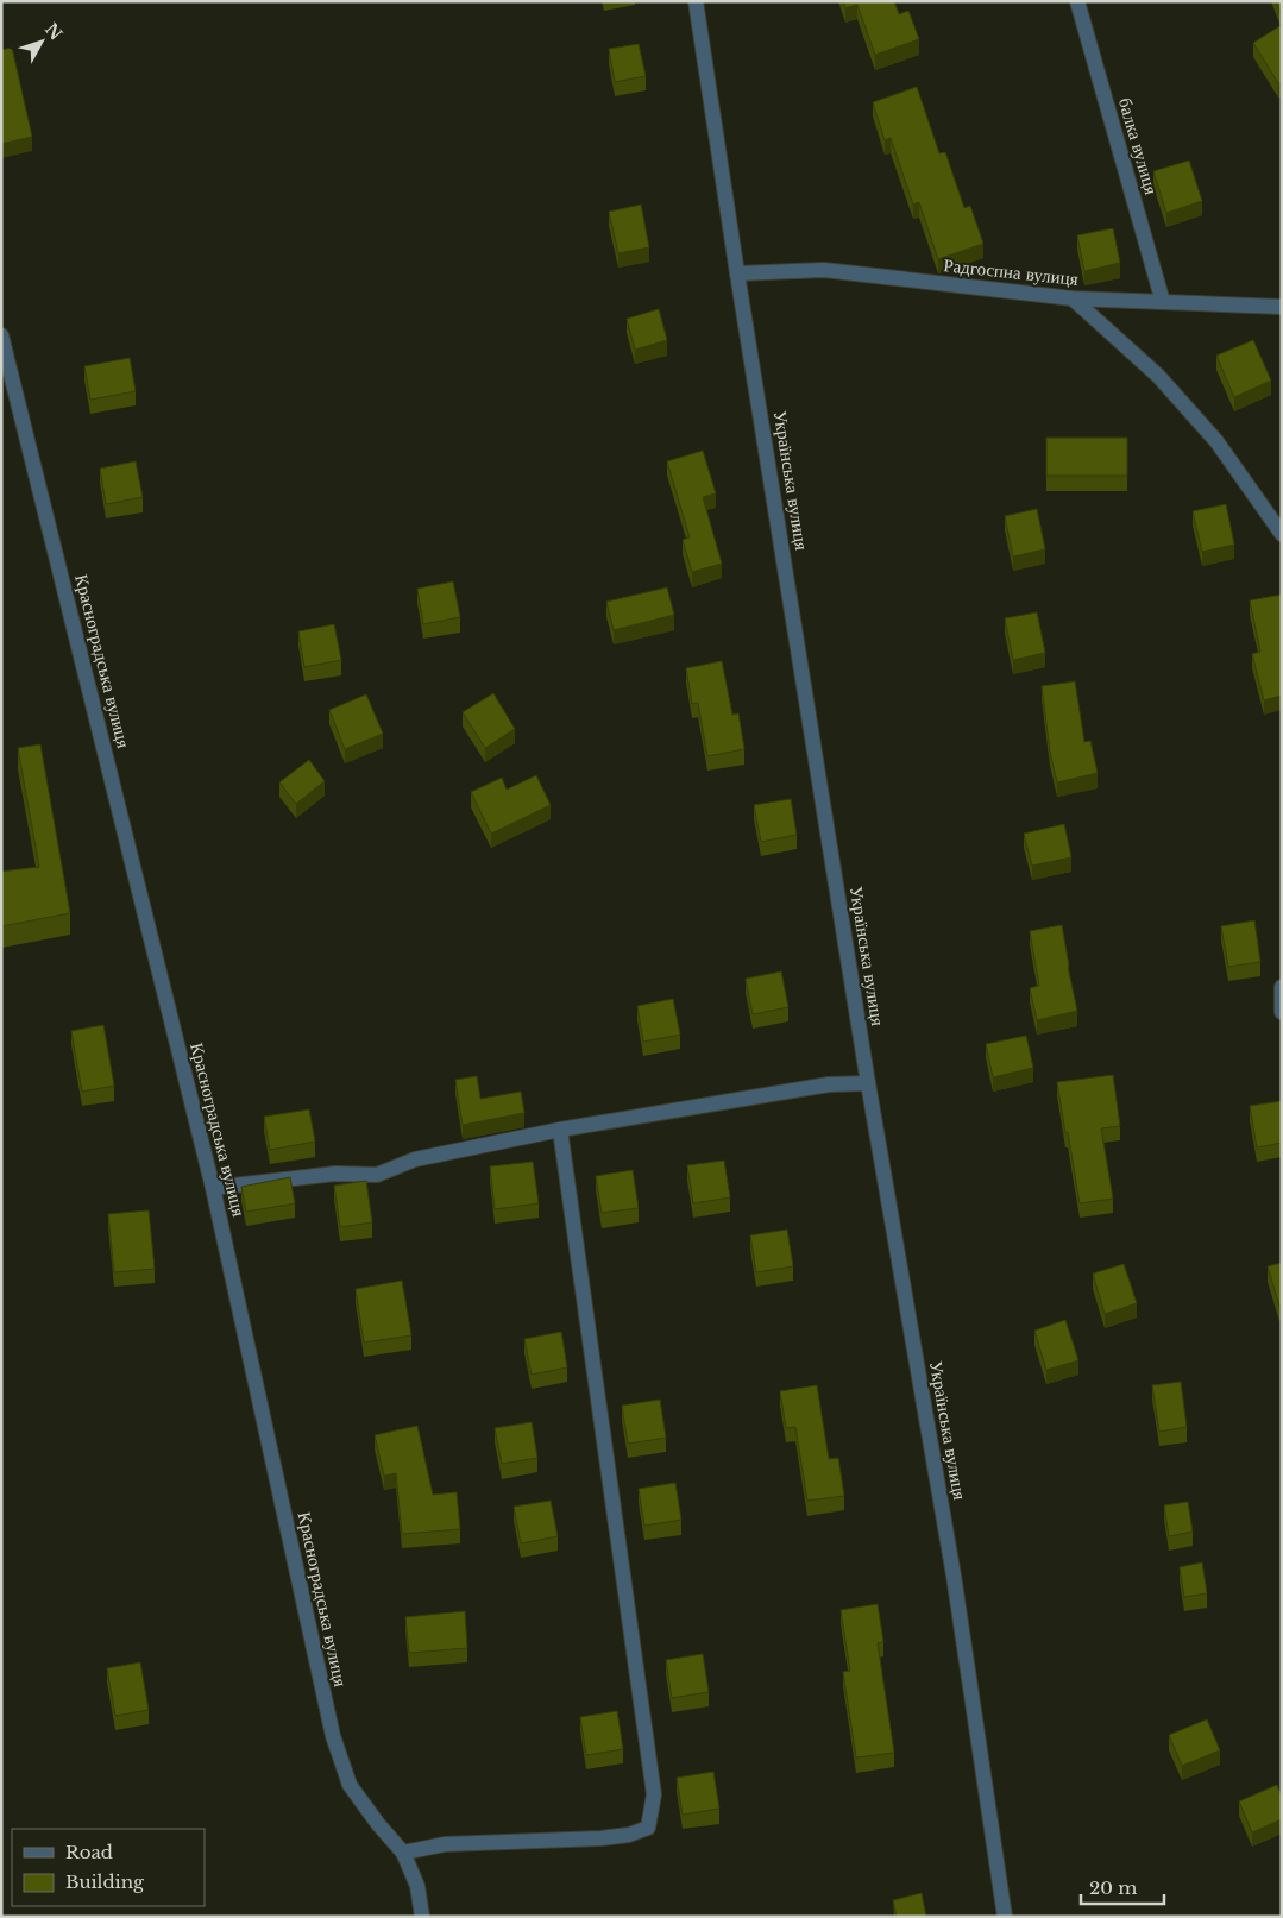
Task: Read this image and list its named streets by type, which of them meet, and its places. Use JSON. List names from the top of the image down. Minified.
{"streets":{"street":["балка вулиця","Радгоспна вулиця","Українська вулиця","Красноградська вулиця"]},"crossings":[["балка вулиця","Радгоспна вулиця"],["Радгоспна вулиця","Українська вулиця"]],"legend":["Road","Building"],"scale_bar":"20 m","north":"top right"}
